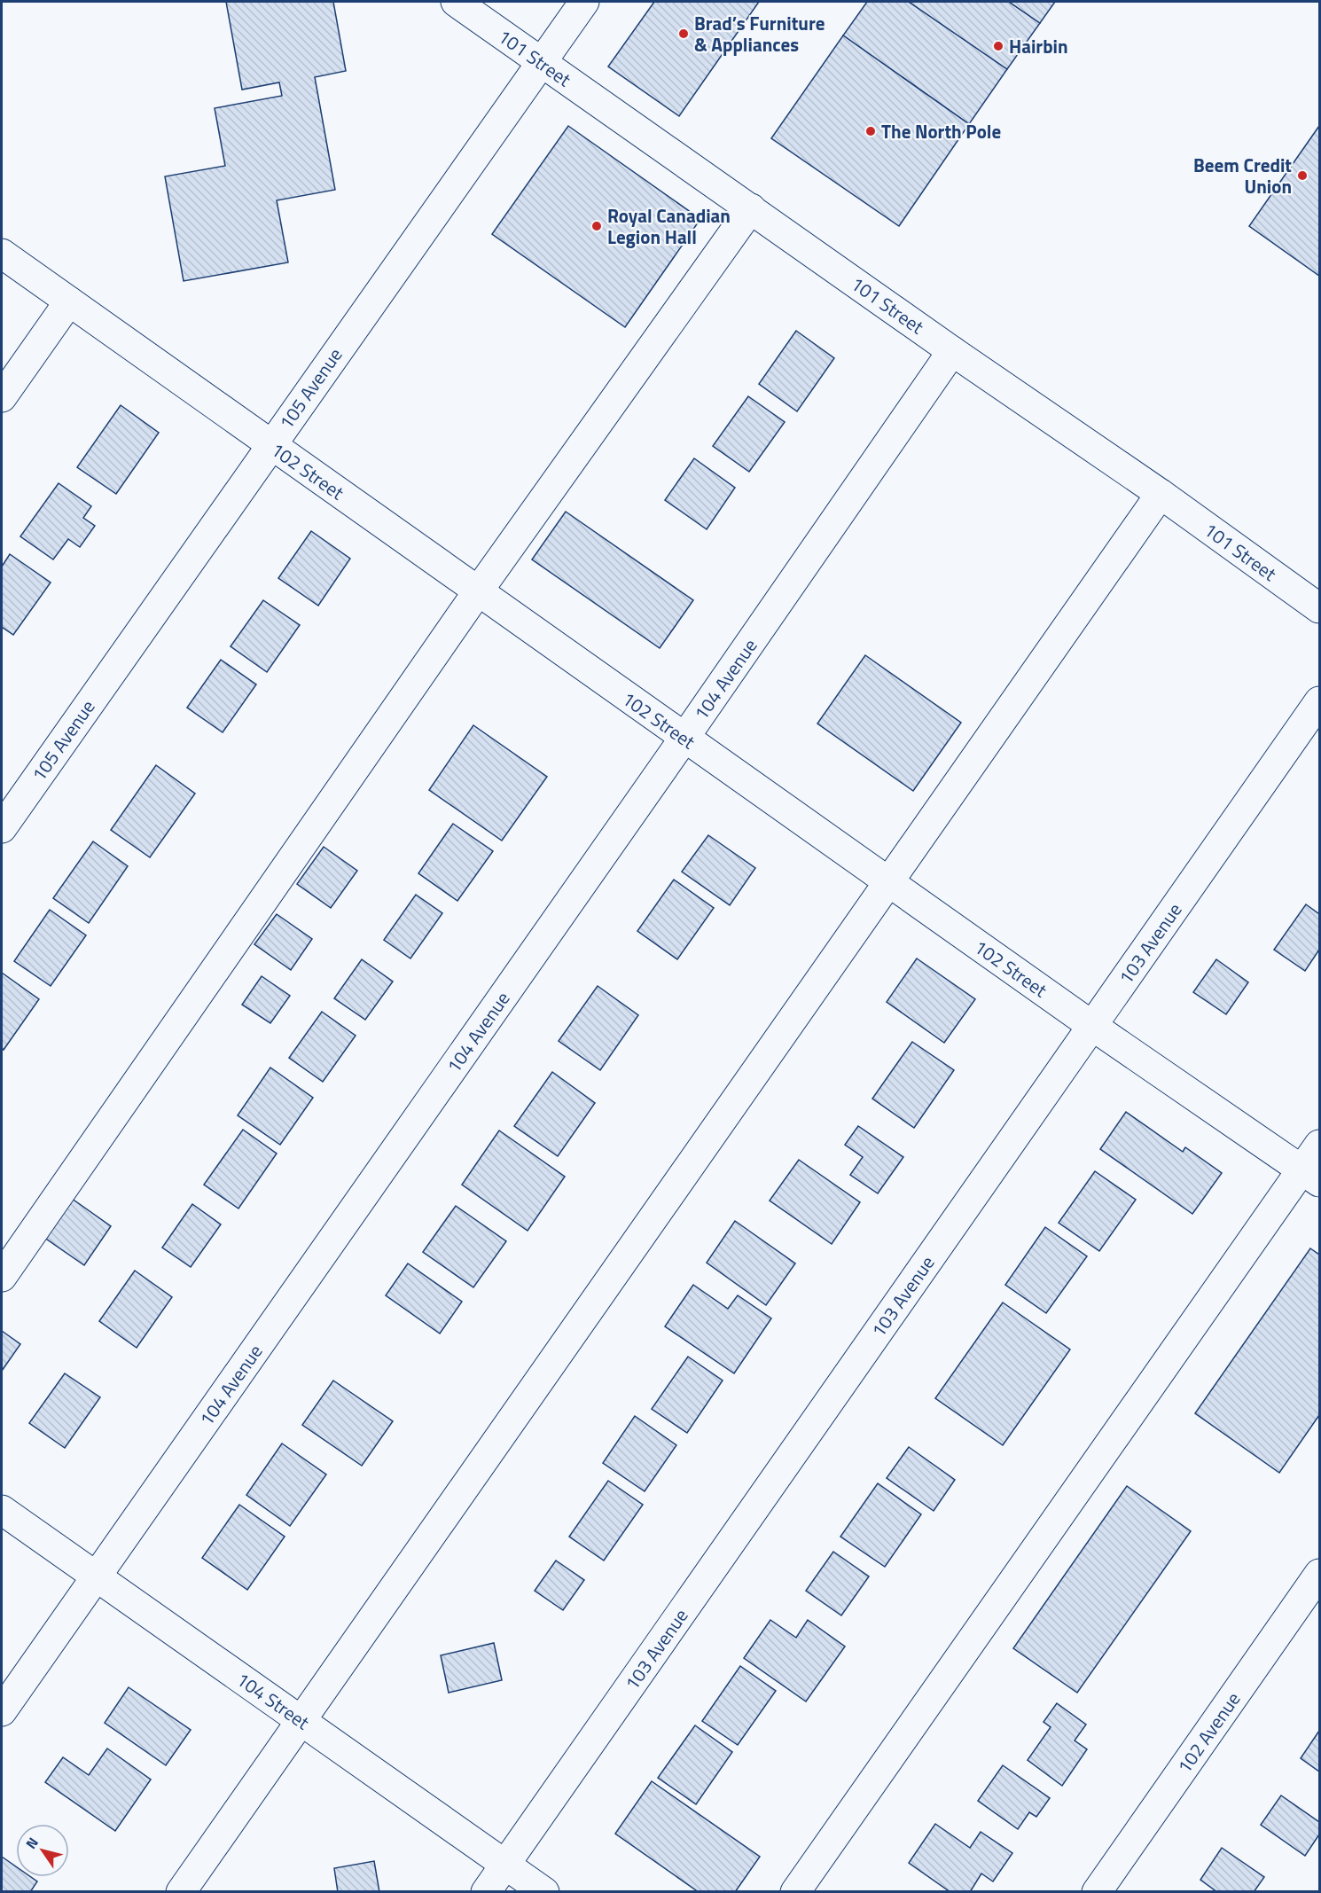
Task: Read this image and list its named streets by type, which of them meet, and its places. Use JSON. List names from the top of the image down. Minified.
{"streets":{"street":["101 Street","105 Avenue","102 Street","104 Avenue","103 Avenue","104 Street","102 Avenue"]},"crossings":[["101 Street","105 Avenue"],["101 Street","104 Avenue"],["105 Avenue","102 Street"],["102 Street","104 Avenue"],["102 Street","103 Avenue"],["104 Avenue","104 Street"],["103 Avenue","104 Street"]],"places":["Brad’s Furniture & Appliances","Hairbin","The North Pole","Beem Credit Union","Royal Canadian Legion Hall"],"north":"top left"}
